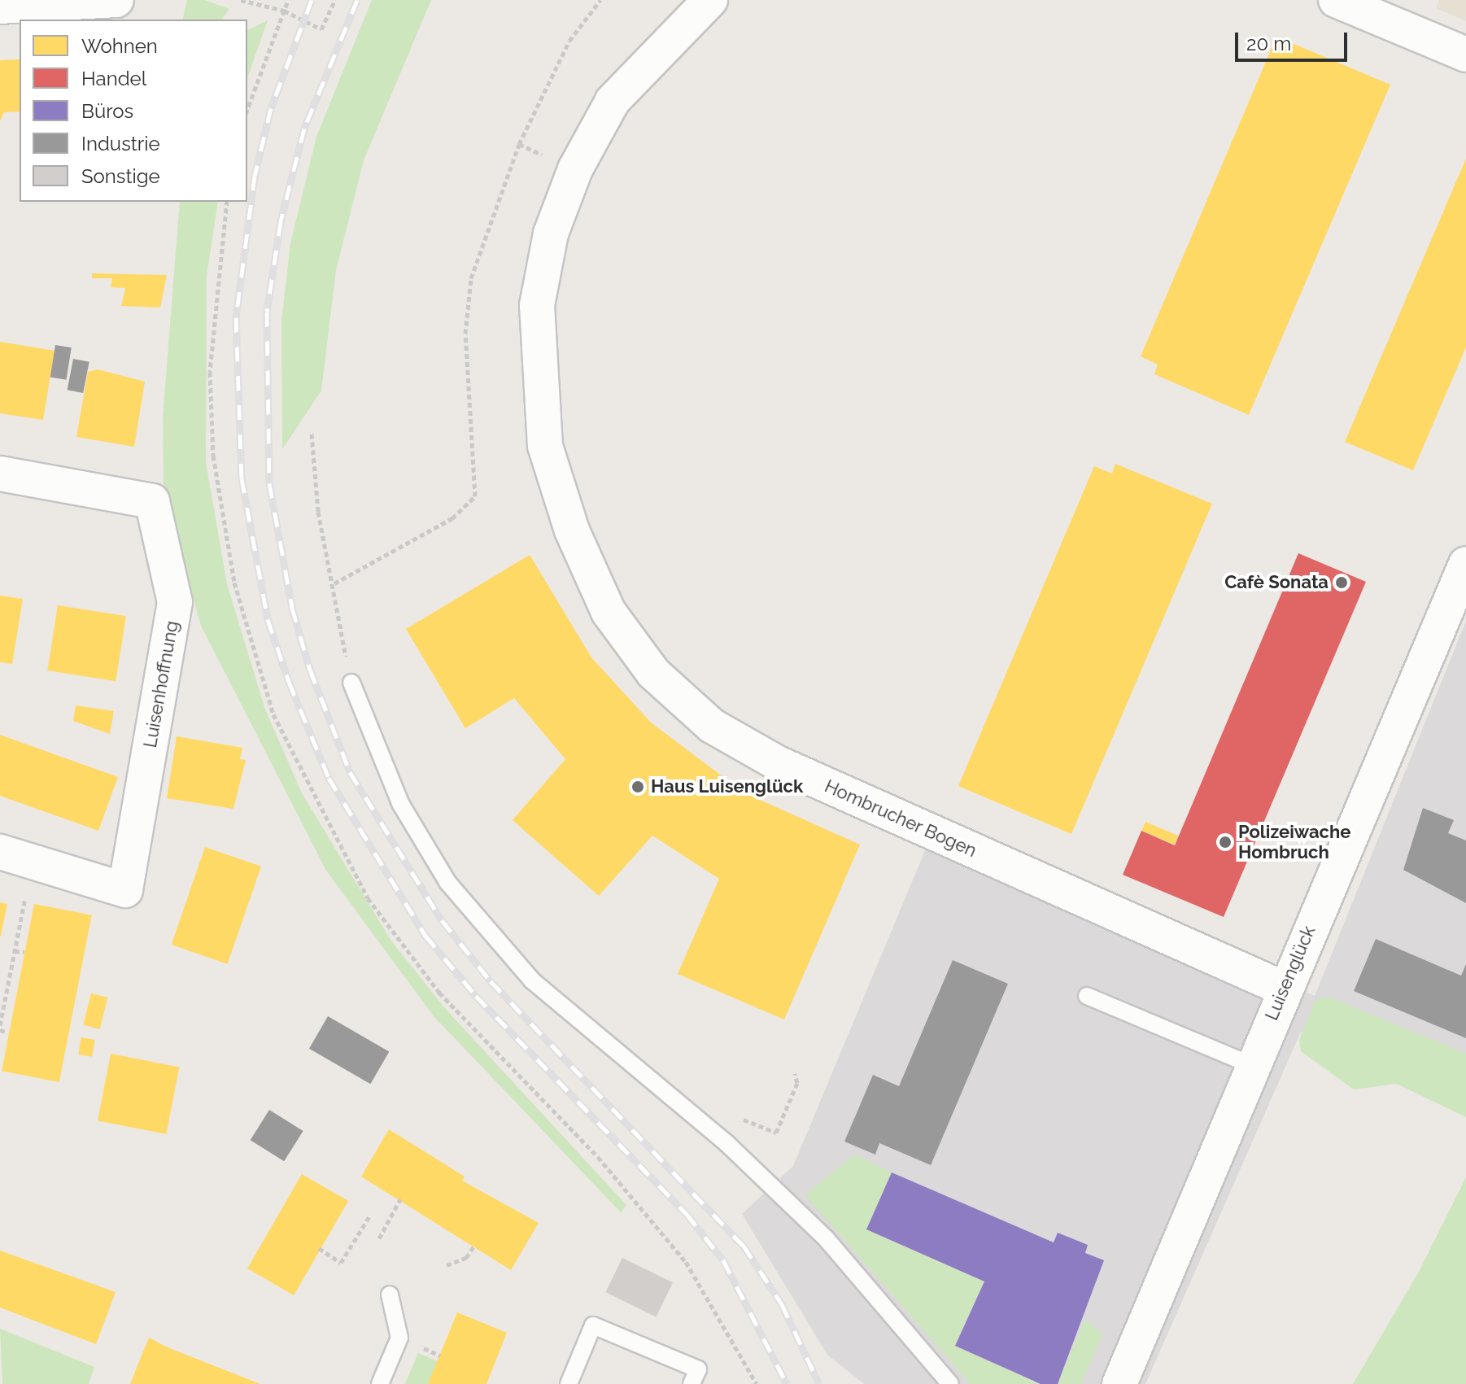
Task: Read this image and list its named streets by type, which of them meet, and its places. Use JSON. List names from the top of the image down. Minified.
{"streets":{"street":["Luisenhoffnung","Hombrucher Bogen","Luisenglück"]},"crossings":[["Hombrucher Bogen","Luisenglück"]],"places":["Cafè Sonata","Haus Luisenglück","Polizeiwache Hombruch"],"legend":["Wohnen","Handel","Büros","Industrie","Sonstige"],"scale_bar":"20 m"}
